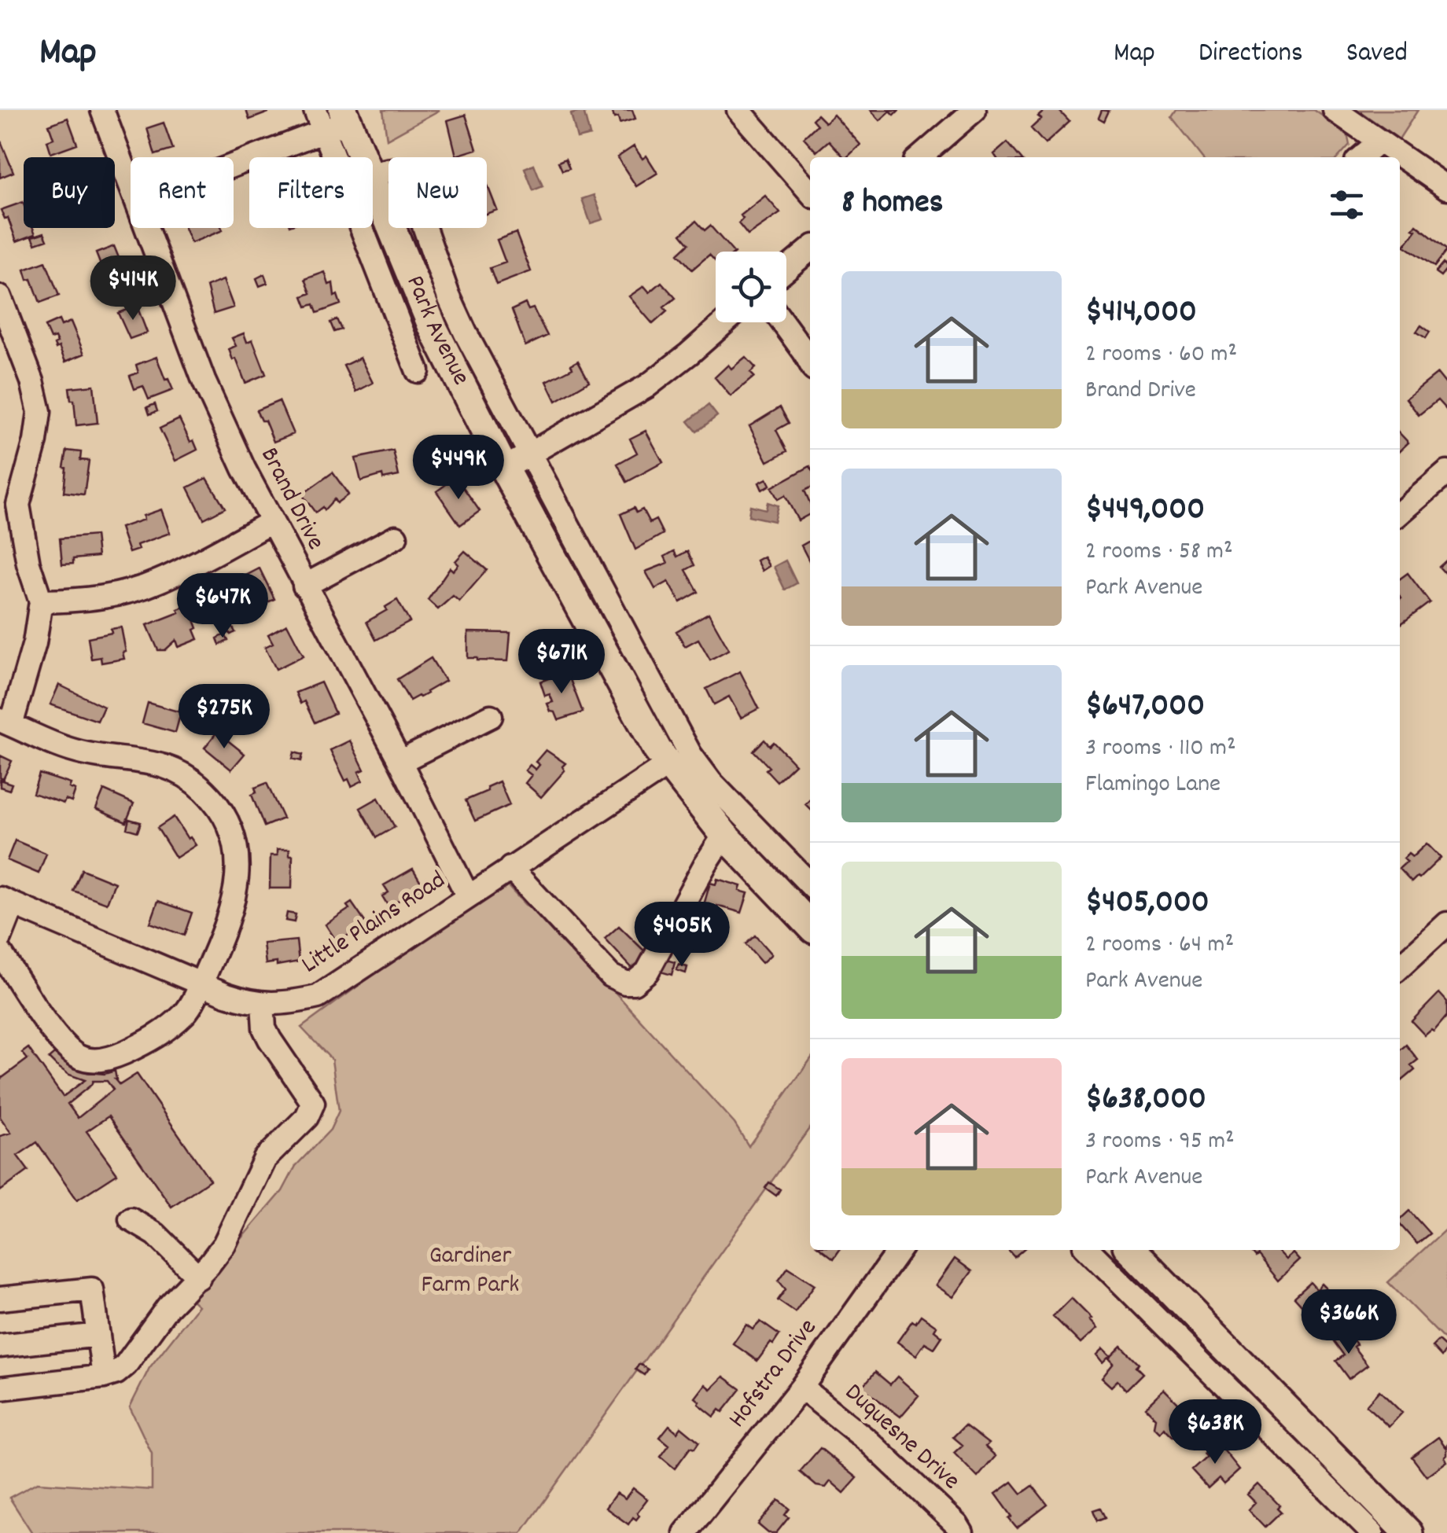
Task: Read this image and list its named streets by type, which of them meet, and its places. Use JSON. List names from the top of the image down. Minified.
{"streets":{"main road":["Park Avenue"],"street":["Brand Drive","Little Plains Road","Hofstra Drive","Duquesne Drive"]},"crossings":[["Park Avenue","Little Plains Road"],["Brand Drive","Little Plains Road"],["Hofstra Drive","Duquesne Drive"]],"parks":["Gardiner Farm Park"],"page":{"header":"Map","nav":["Map","Directions","Saved"],"chip":["Buy","Rent","Filters","New"],"heading":"8 homes","list":[{"name":"$414,000","note":"2 rooms · 60 m² · Brand Drive"},{"name":"$449,000","note":"2 rooms · 58 m² · Park Avenue"},{"name":"$647,000","note":"3 rooms · 110 m² · Flamingo Lane"},{"name":"$405,000","note":"2 rooms · 64 m² · Park Avenue"},{"name":"$638,000","note":"3 rooms · 95 m² · Park Avenue"}],"price":["$414K","$449K","$647K","$671K","$275K","$405K","$366K","$638K"]}}
